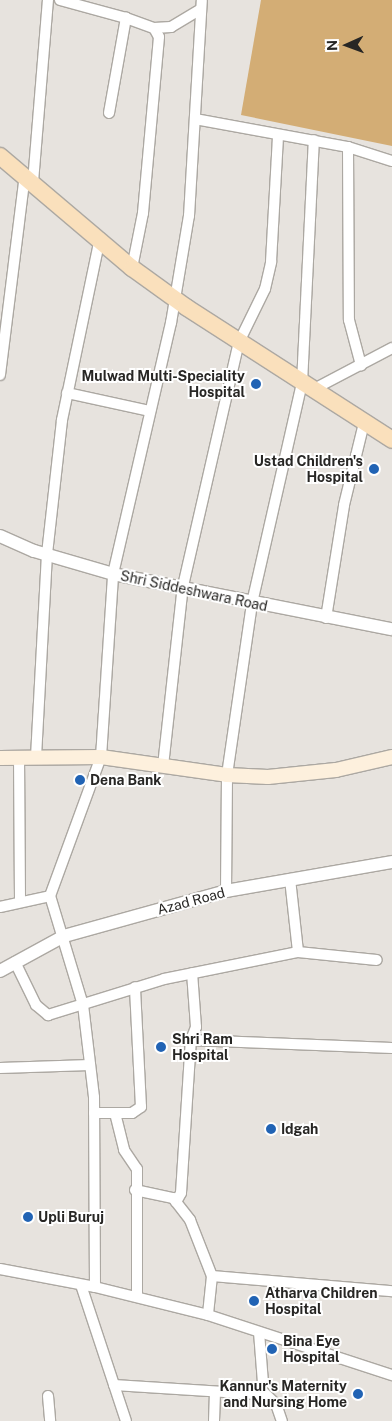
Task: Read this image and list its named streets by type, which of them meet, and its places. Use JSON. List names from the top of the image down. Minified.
{"streets":{"street":["Shri Siddeshwara Road","Azad Road"]},"places":["Mulwad Multi-Speciality Hospital","Ustad Children's Hospital","Dena Bank","Shri Ram Hospital","Idgah","Upli Buruj","Atharva Children Hospital","Bina Eye Hospital","Kannur's Maternity and Nursing Home"],"north":"left"}
